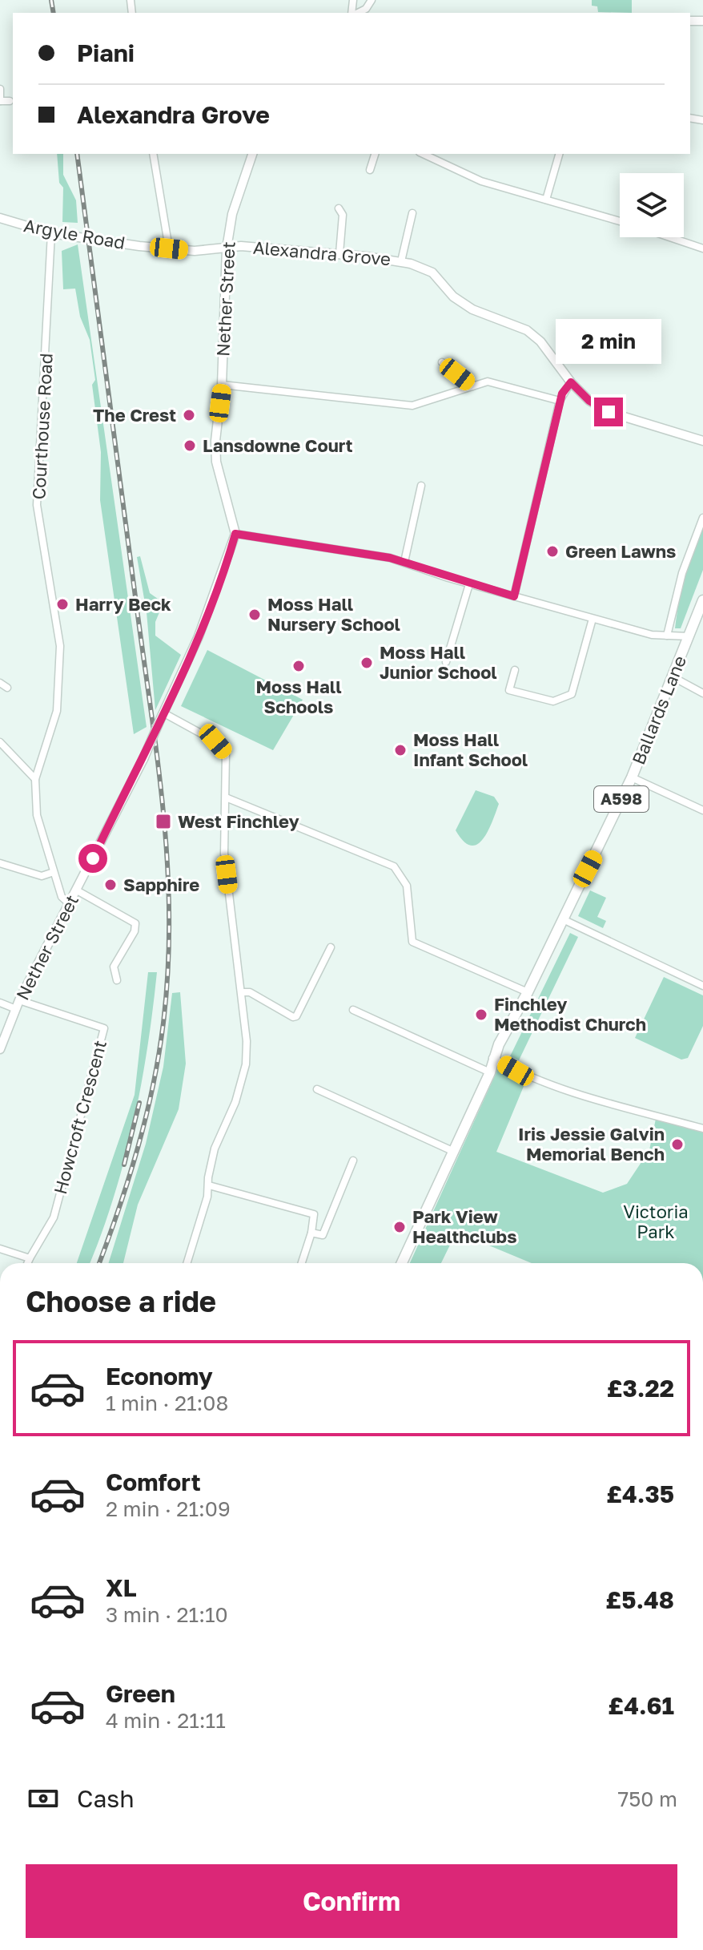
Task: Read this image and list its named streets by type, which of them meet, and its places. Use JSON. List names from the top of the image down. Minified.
{"streets":{"main road":["Ballards Lane","A598"],"street":["Argyle Road","Alexandra Grove","Nether Street","Courthouse Road","Howcroft Crescent"]},"crossings":[["Argyle Road","Alexandra Grove"],["Argyle Road","Nether Street"],["Argyle Road","Courthouse Road"],["Alexandra Grove","Nether Street"],["Nether Street","Howcroft Crescent"]],"parks":["Victoria Park"],"places":{"other":["The Crest","Lansdowne Court","Green Lawns","Harry Beck","Moss Hall Nursery School","Moss Hall Junior School","Moss Hall Schools","Moss Hall Infant School","Sapphire","Finchley Methodist Church","Iris Jessie Galvin Memorial Bench","Park View Healthclubs"],"transit":["West Finchley"]},"page":{"banner":["Piani","Alexandra Grove"],"bubble":"2 min","heading":"Choose a ride","list":[{"name":"Economy","note":"1 min · 21:08","value":"£3.22"},{"name":"Comfort","note":"2 min · 21:09","value":"£4.35"},{"name":"XL","note":"3 min · 21:10","value":"£5.48"},{"name":"Green","note":"4 min · 21:11","value":"£4.61"}],"pay":["Cash","750 m"],"buttons":"Confirm"}}
